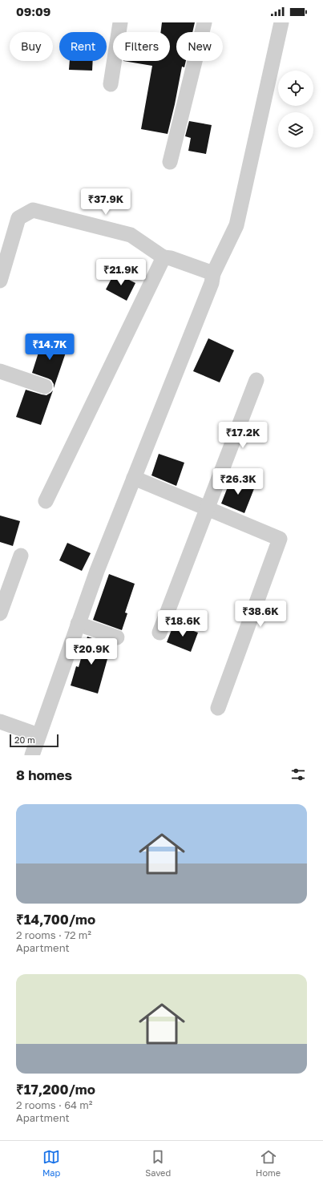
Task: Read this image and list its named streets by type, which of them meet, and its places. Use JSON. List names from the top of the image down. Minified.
{"scale_bar":"20 m","page":{"status":"09:09","chip":["Buy","Rent","Filters","New"],"price":["₹37.9K","₹21.9K","₹14.7K","₹17.2K","₹26.3K","₹38.6K","₹18.6K","₹20.9K"],"scale":"20 m","heading":"8 homes","list":[{"name":"₹14,700/mo","note":"2 rooms · 72 m² · Apartment"},{"name":"₹17,200/mo","note":"2 rooms · 64 m² · Apartment"}],"tabs":["Map","Saved","Home"]}}
